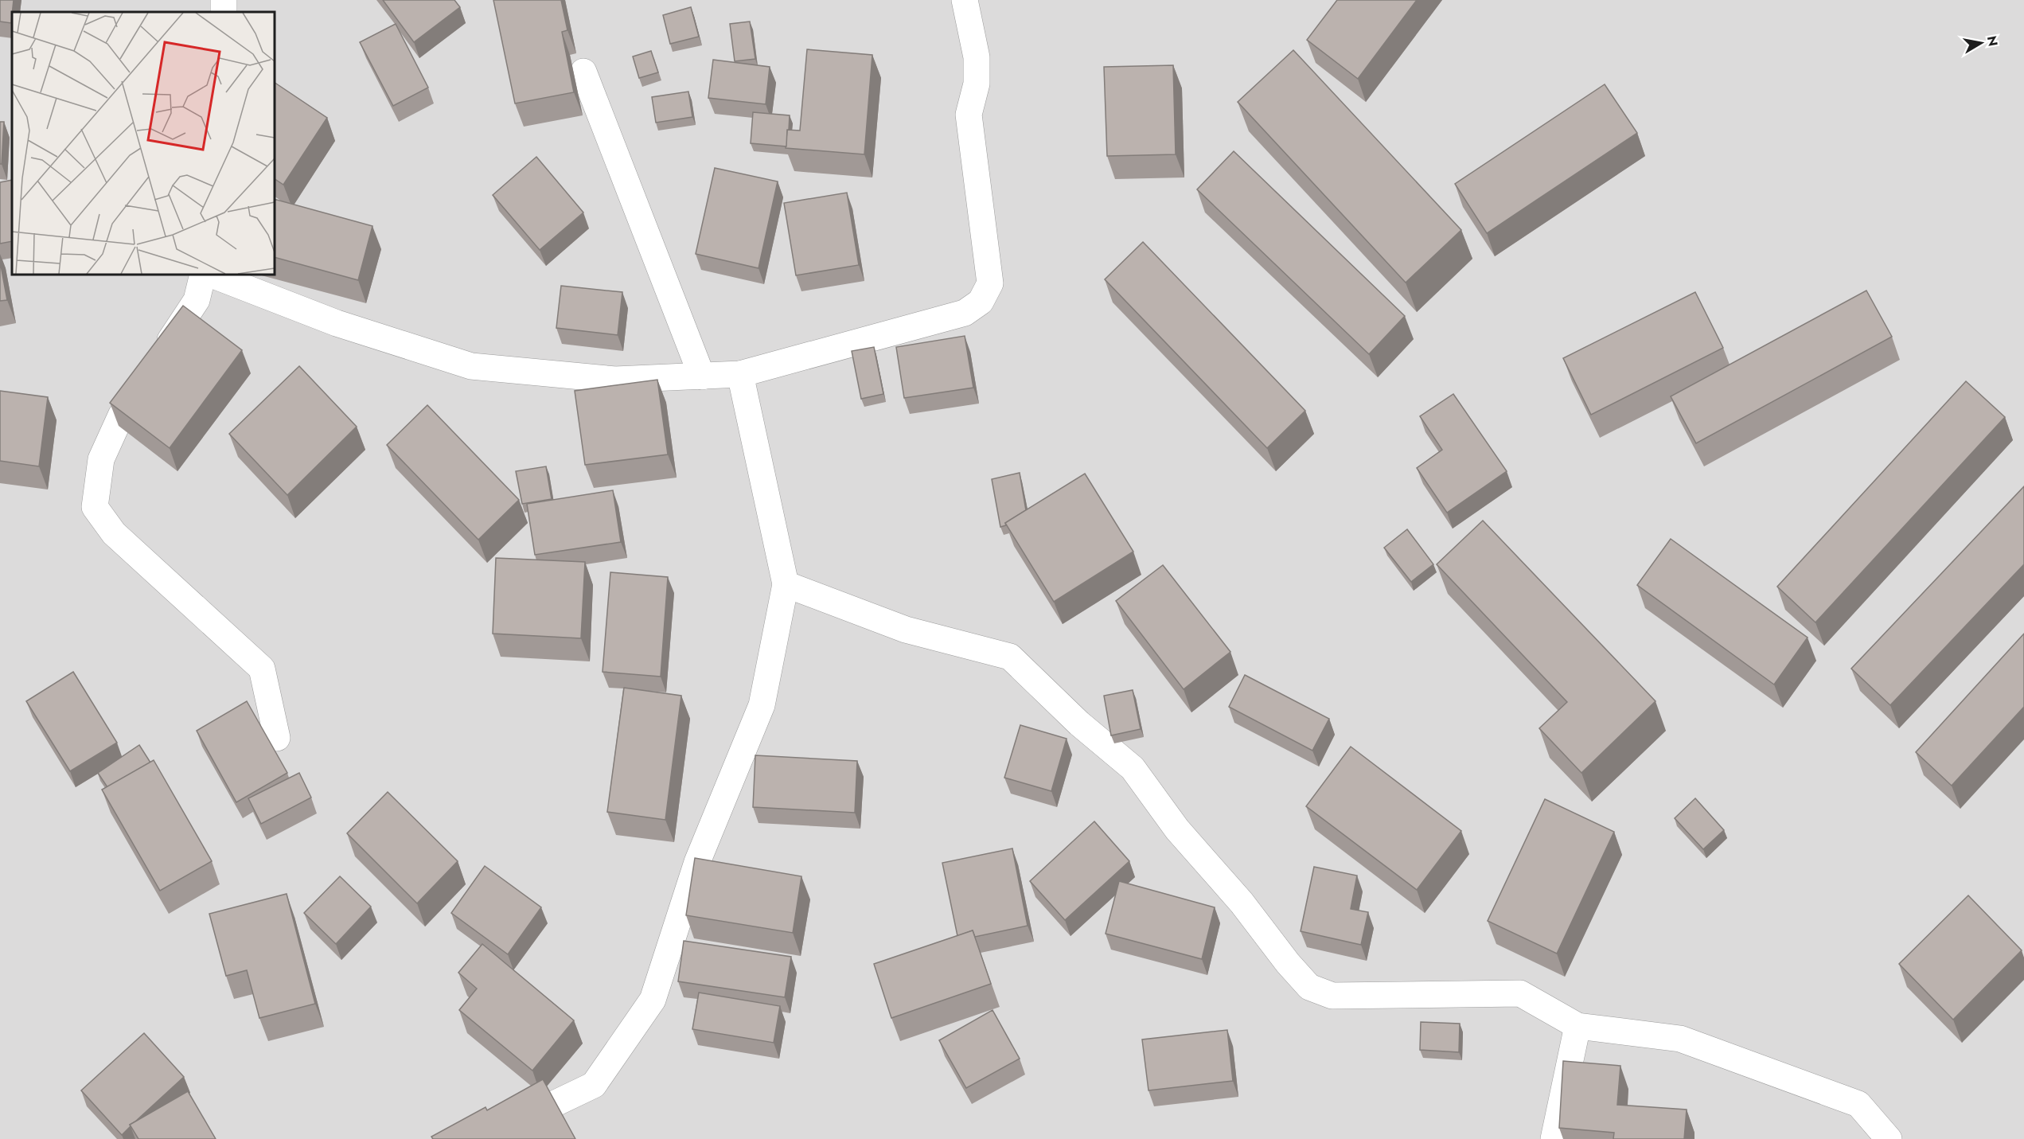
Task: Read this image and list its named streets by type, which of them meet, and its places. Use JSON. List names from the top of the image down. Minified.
{"north":"right"}
